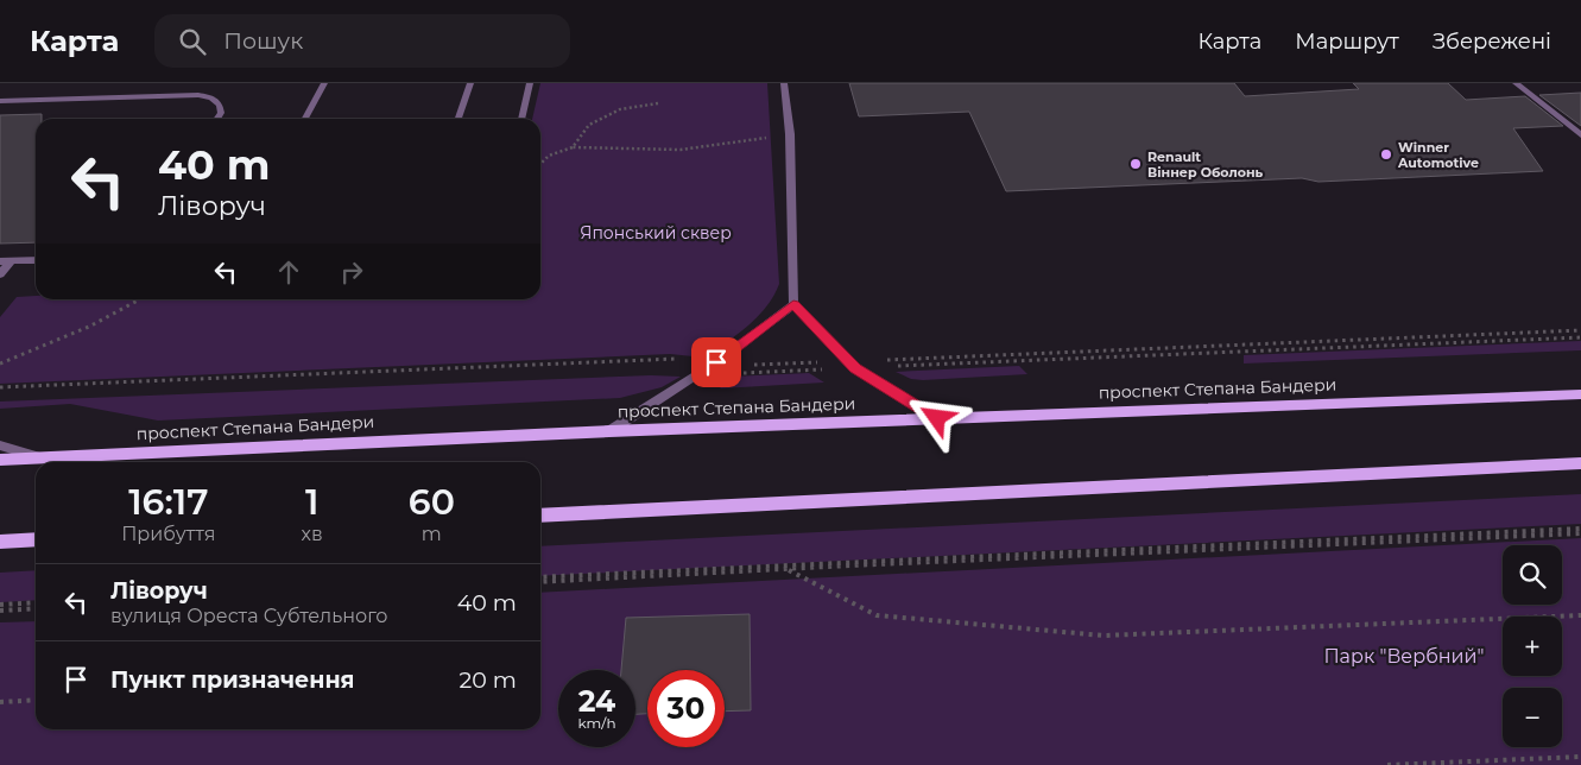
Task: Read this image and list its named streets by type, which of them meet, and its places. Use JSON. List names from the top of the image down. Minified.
{"streets":{"main road":["проспект Степана Бандери"]},"parks":["Японський сквер","Парк \"Вербний\""],"places":["Winner Automotive","Renault Віннер Оболонь"],"page":{"header":"Карта","search":"Пошук","nav":["Карта","Маршрут","Збережені"],"turn":["40 m","Ліворуч"],"eta":["16:17","Прибуття","1","хв","60","m"],"map_buttons":["+","−"],"list":[{"name":"Ліворуч","note":"вулиця Ореста Субтельного","value":"40 m"},{"name":"Пункт призначення","value":"20 m"}],"speed":"24 km/h","limit":"30"}}
